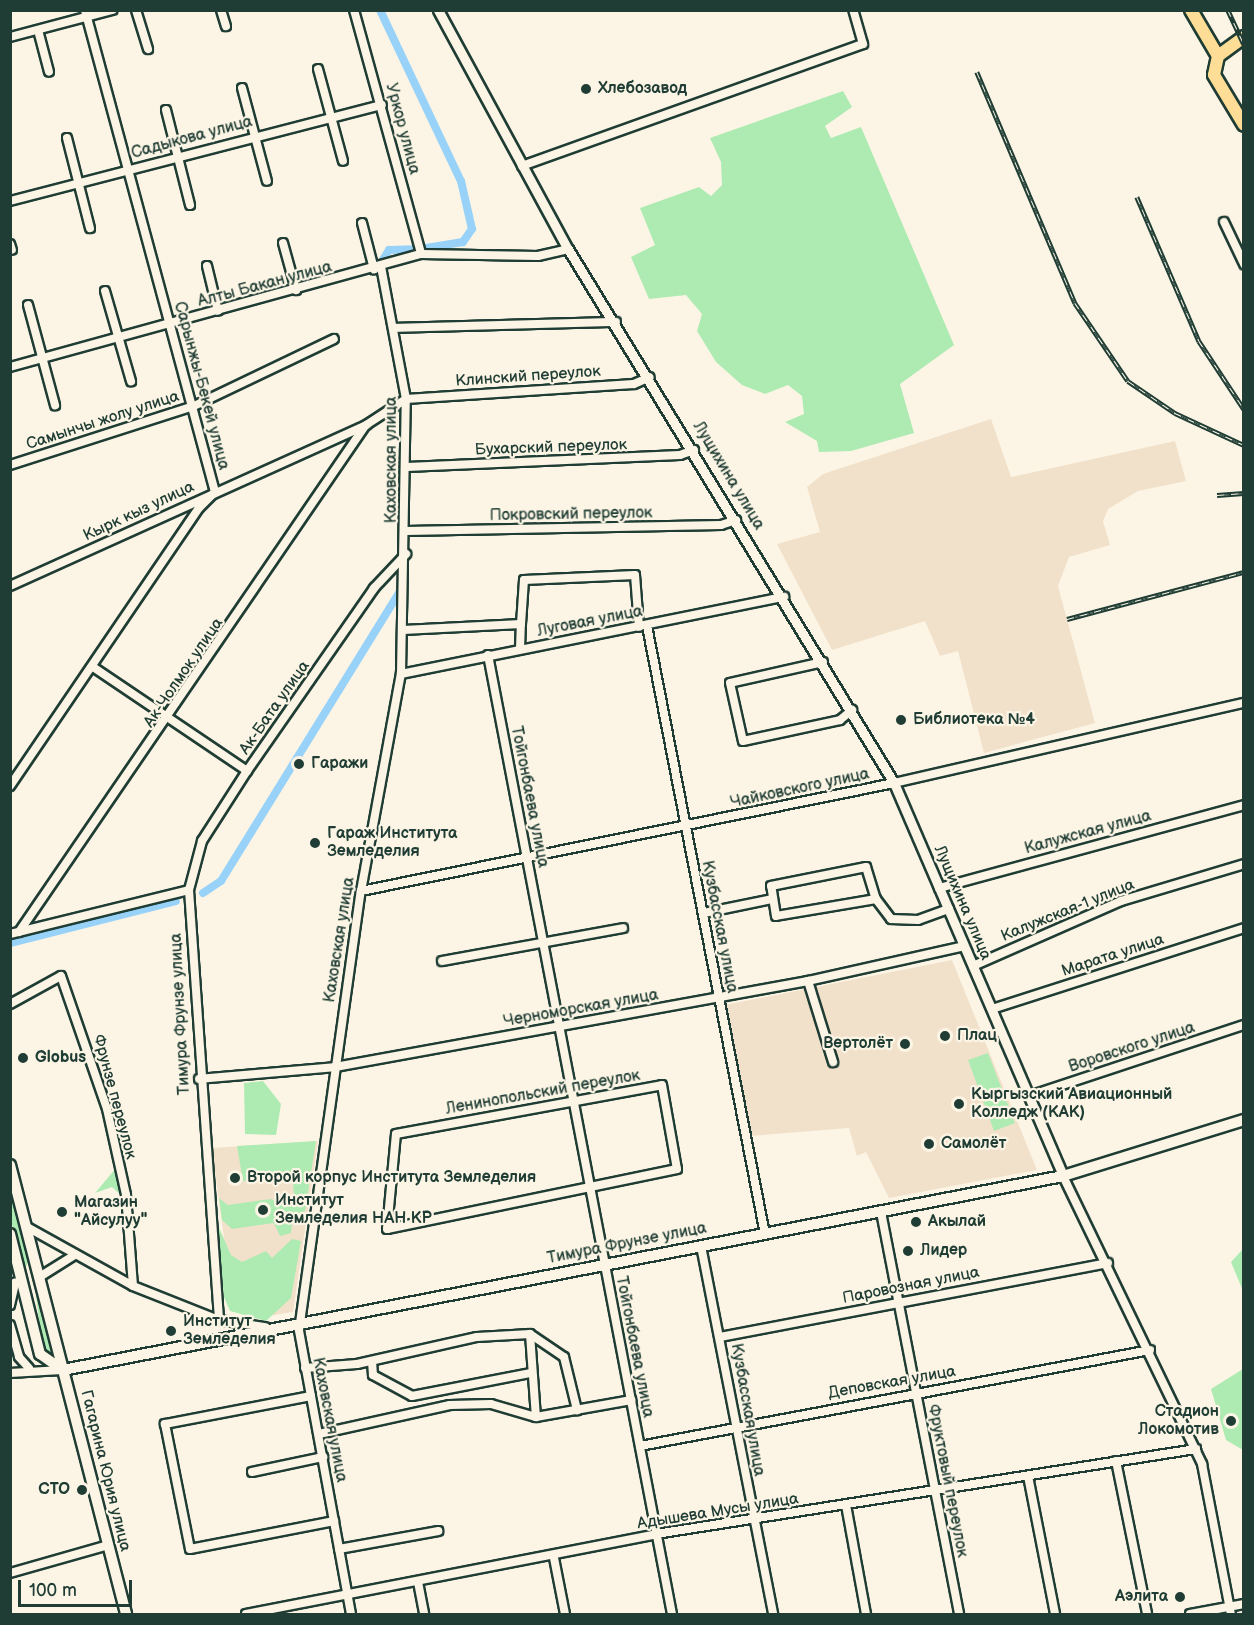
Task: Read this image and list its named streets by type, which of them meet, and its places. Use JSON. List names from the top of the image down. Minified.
{"streets":{"main road":["Тимура Фрунзе улица","Гагарина Юрия улица"],"street":["Уркор улица","Садыкова улица","Алты Бакан улица","Клинский переулок","Сарынжы-Бекей улица","Самынчы жолу улица","Бухарский переулок","Каховская улица","Лущихина улица","Кырк кыз улица","Покровский переулок","Луговая улица","Ак-Чолмок улица","Ак-Бата улица","Чайковского улица","Тойгонбаева улица","Калужская улица","Калужская-1 улица","Кузбасская улица","Марата улица","Черноморская улица","Воровского улица","Ленинопольский переулок","Фрунзе переулок","Паровозная улица","Деповская улица","Фруктовый переулок","Адышева Мусы улица"]},"crossings":[["Уркор улица","Садыкова улица"],["Уркор улица","Алты Бакан улица"],["Садыкова улица","Сарынжы-Бекей улица"],["Алты Бакан улица","Сарынжы-Бекей улица"],["Алты Бакан улица","Каховская улица"],["Клинский переулок","Каховская улица"],["Клинский переулок","Лущихина улица"],["Клинский переулок","Кырк кыз улица"],["Сарынжы-Бекей улица","Самынчы жолу улица"],["Сарынжы-Бекей улица","Кырк кыз улица"],["Бухарский переулок","Каховская улица"],["Бухарский переулок","Лущихина улица"],["Каховская улица","Кырк кыз улица"],["Каховская улица","Покровский переулок"],["Каховская улица","Луговая улица"],["Каховская улица","Ак-Бата улица"],["Каховская улица","Чайковского улица"],["Каховская улица","Черноморская улица"],["Каховская улица","Тимура Фрунзе улица"],["Каховская улица","Адышева Мусы улица"],["Лущихина улица","Покровский переулок"],["Лущихина улица","Луговая улица"],["Лущихина улица","Чайковского улица"],["Лущихина улица","Калужская улица"],["Лущихина улица","Калужская-1 улица"],["Лущихина улица","Марата улица"],["Лущихина улица","Черноморская улица"],["Лущихина улица","Тимура Фрунзе улица"],["Лущихина улица","Воровского улица"],["Лущихина улица","Паровозная улица"],["Лущихина улица","Деповская улица"],["Лущихина улица","Адышева Мусы улица"],["Кырк кыз улица","Ак-Чолмок улица"],["Луговая улица","Тойгонбаева улица"],["Луговая улица","Кузбасская улица"],["Ак-Бата улица","Тимура Фрунзе улица"],["Чайковского улица","Тойгонбаева улица"],["Чайковского улица","Кузбасская улица"],["Тойгонбаева улица","Черноморская улица"],["Тойгонбаева улица","Тимура Фрунзе улица"],["Тойгонбаева улица","Ленинопольский переулок"],["Тойгонбаева улица","Деповская улица"],["Тойгонбаева улица","Адышева Мусы улица"],["Кузбасская улица","Черноморская улица"],["Кузбасская улица","Тимура Фрунзе улица"],["Кузбасская улица","Паровозная улица"],["Кузбасская улица","Деповская улица"],["Кузбасская улица","Адышева Мусы улица"],["Черноморская улица","Тимура Фрунзе улица"],["Тимура Фрунзе улица","Гагарина Юрия улица"],["Тимура Фрунзе улица","Фруктовый переулок"],["Паровозная улица","Фруктовый переулок"],["Деповская улица","Фруктовый переулок"],["Фруктовый переулок","Адышева Мусы улица"]],"places":["Хлебозавод","Библиотека №4","Гаражи","Гараж Института Земледелия","Плац","Вертолёт","Globus","Кыргызский Авиационный Колледж (КАК)","Самолёт","Второй корпус Института Земледелия","Институт Земледелия НАН КР","Магазин \"Айсулуу\"","Акылай","Лидер","Институт Земледелия","Стадион Локомотив","CTO","Аэлита"],"scale_bar":"100 m"}
